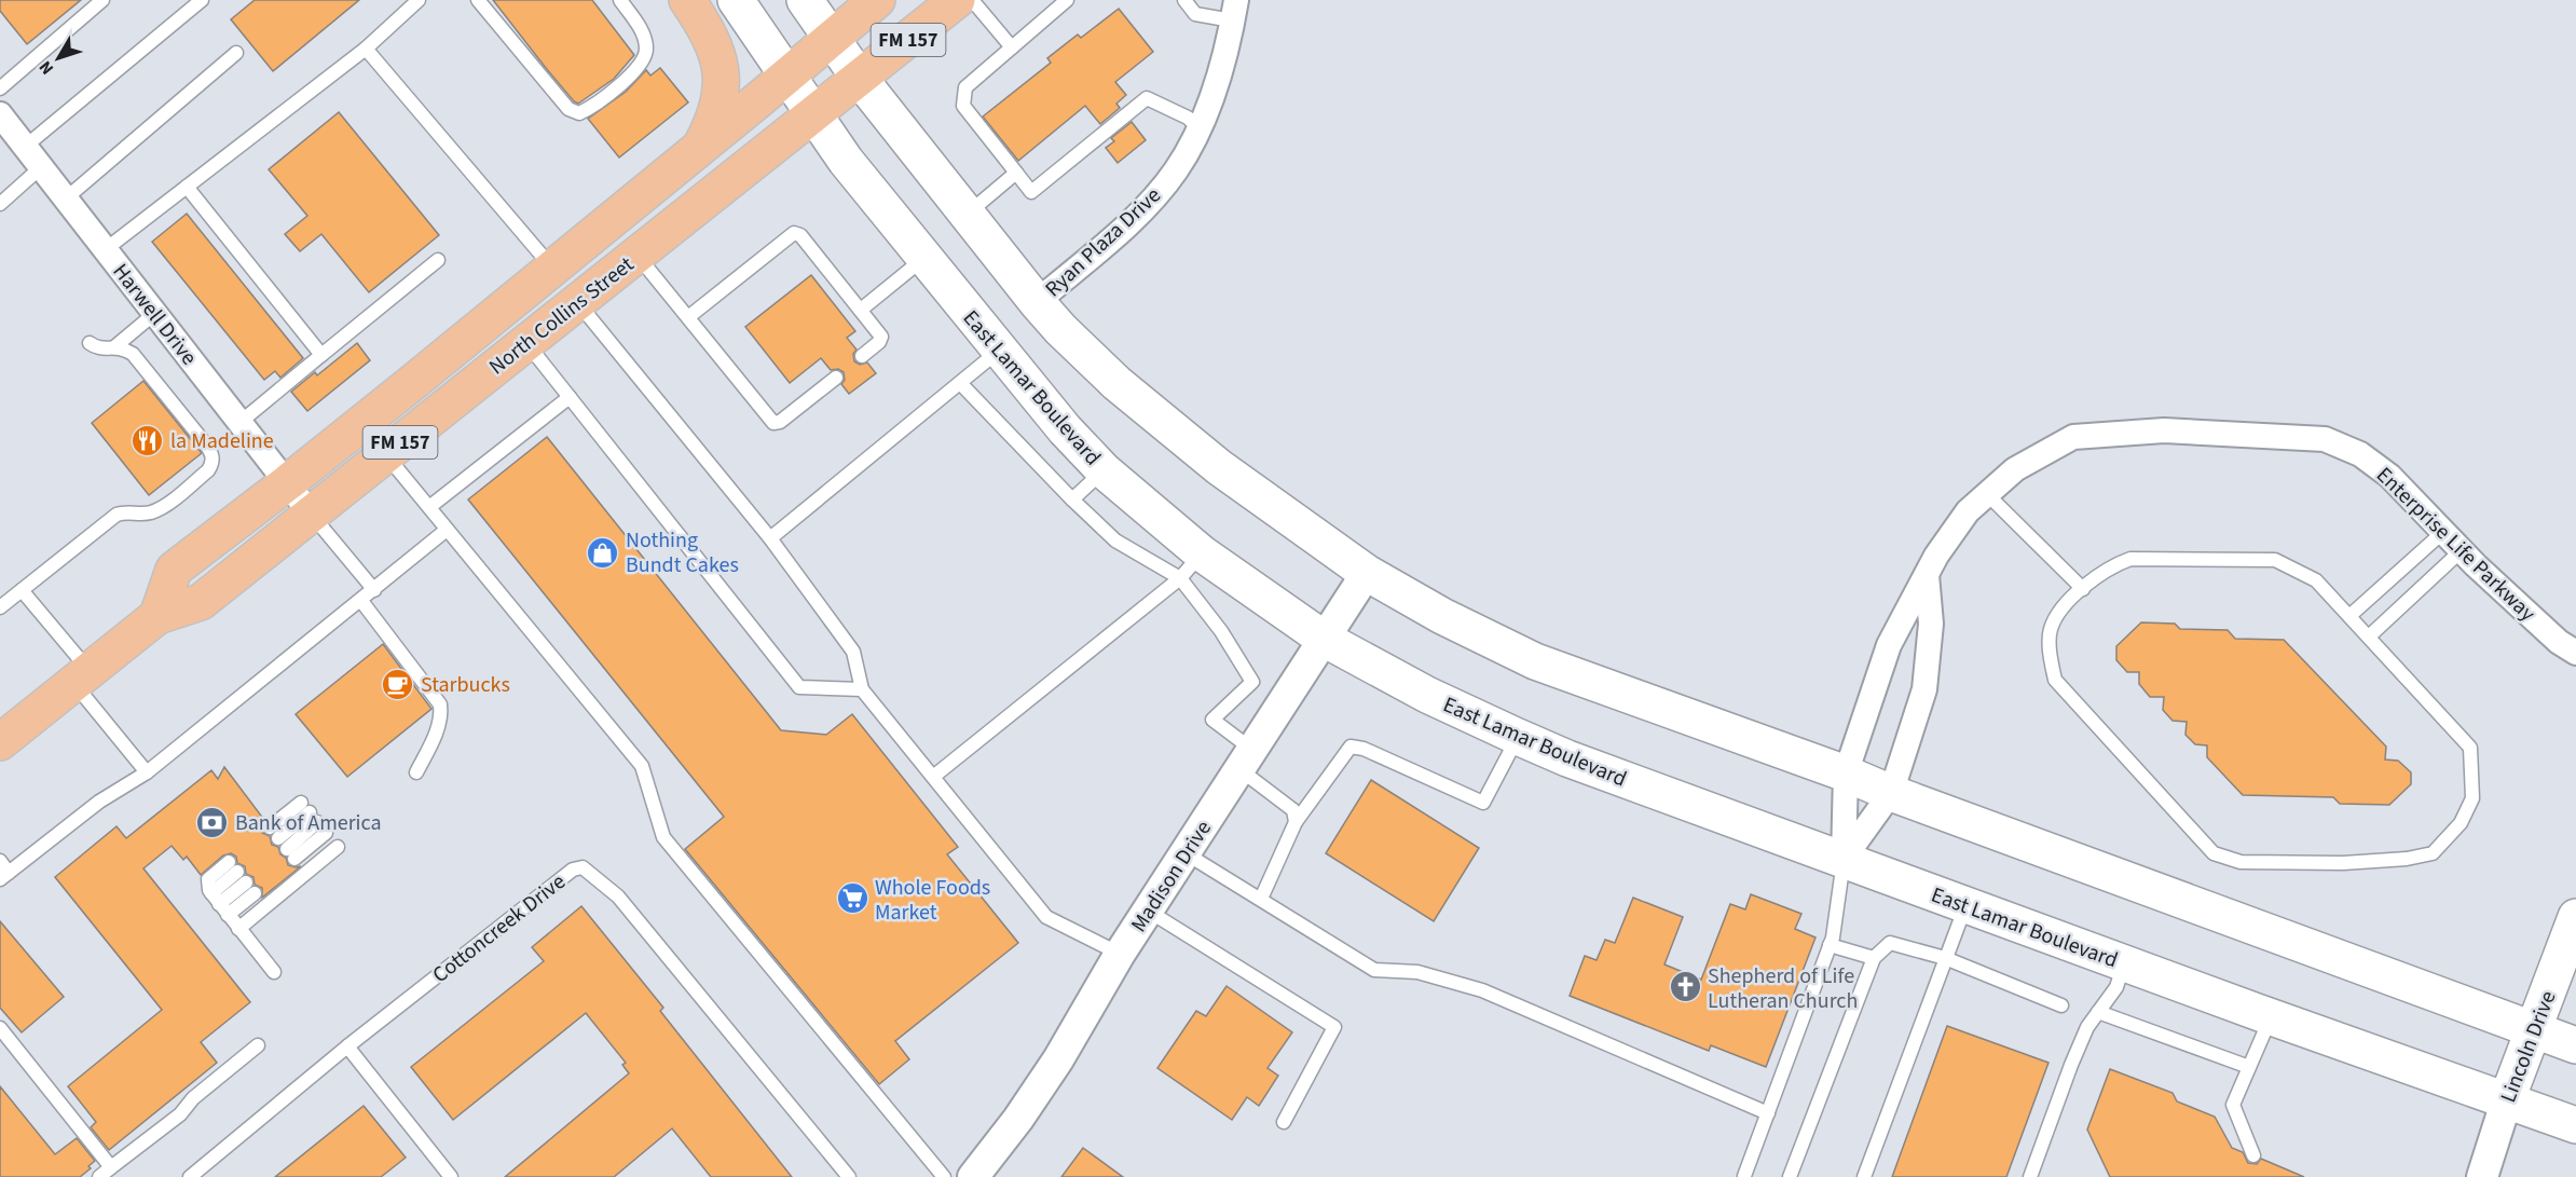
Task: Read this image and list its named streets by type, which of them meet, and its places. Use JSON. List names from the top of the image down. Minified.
{"streets":{"main road":["FM 157","North Collins Street","East Lamar Boulevard","Lincoln Drive"],"street":["Ryan Plaza Drive","Harwell Drive","Enterprise Life Parkway","Madison Drive"],"lane":["Cottoncreek Drive"]},"crossings":[["Harwell Drive","North Collins Street"],["North Collins Street","East Lamar Boulevard"],["East Lamar Boulevard","Enterprise Life Parkway"],["East Lamar Boulevard","Madison Drive"],["East Lamar Boulevard","Lincoln Drive"]],"places":{"restaurant":["la Madeline"],"shop":["Nothing Bundt Cakes"],"cafe":["Starbucks"],"bank":["Bank of America"],"supermarket":["Whole Foods Market"],"church":["Shepherd of Life Lutheran Church"]},"north":"bottom left"}
